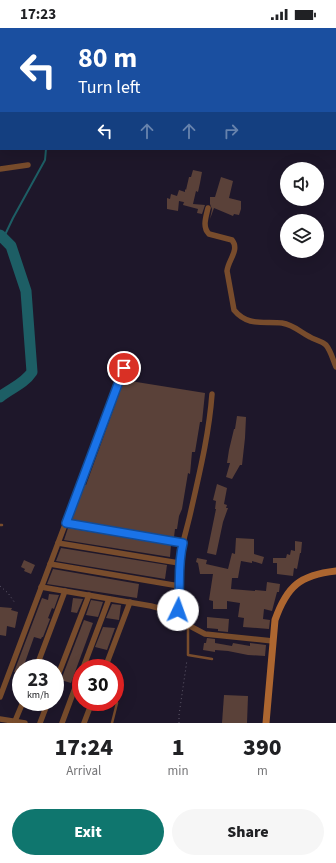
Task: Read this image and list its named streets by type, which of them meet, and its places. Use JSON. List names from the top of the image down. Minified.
{"page":{"status":"17:23","turn":["80 m","Turn left"],"speed":"23 km/h","limit":"30","eta":["17:24","Arrival","1","min","390","m"],"buttons":["Exit","Share"]}}
